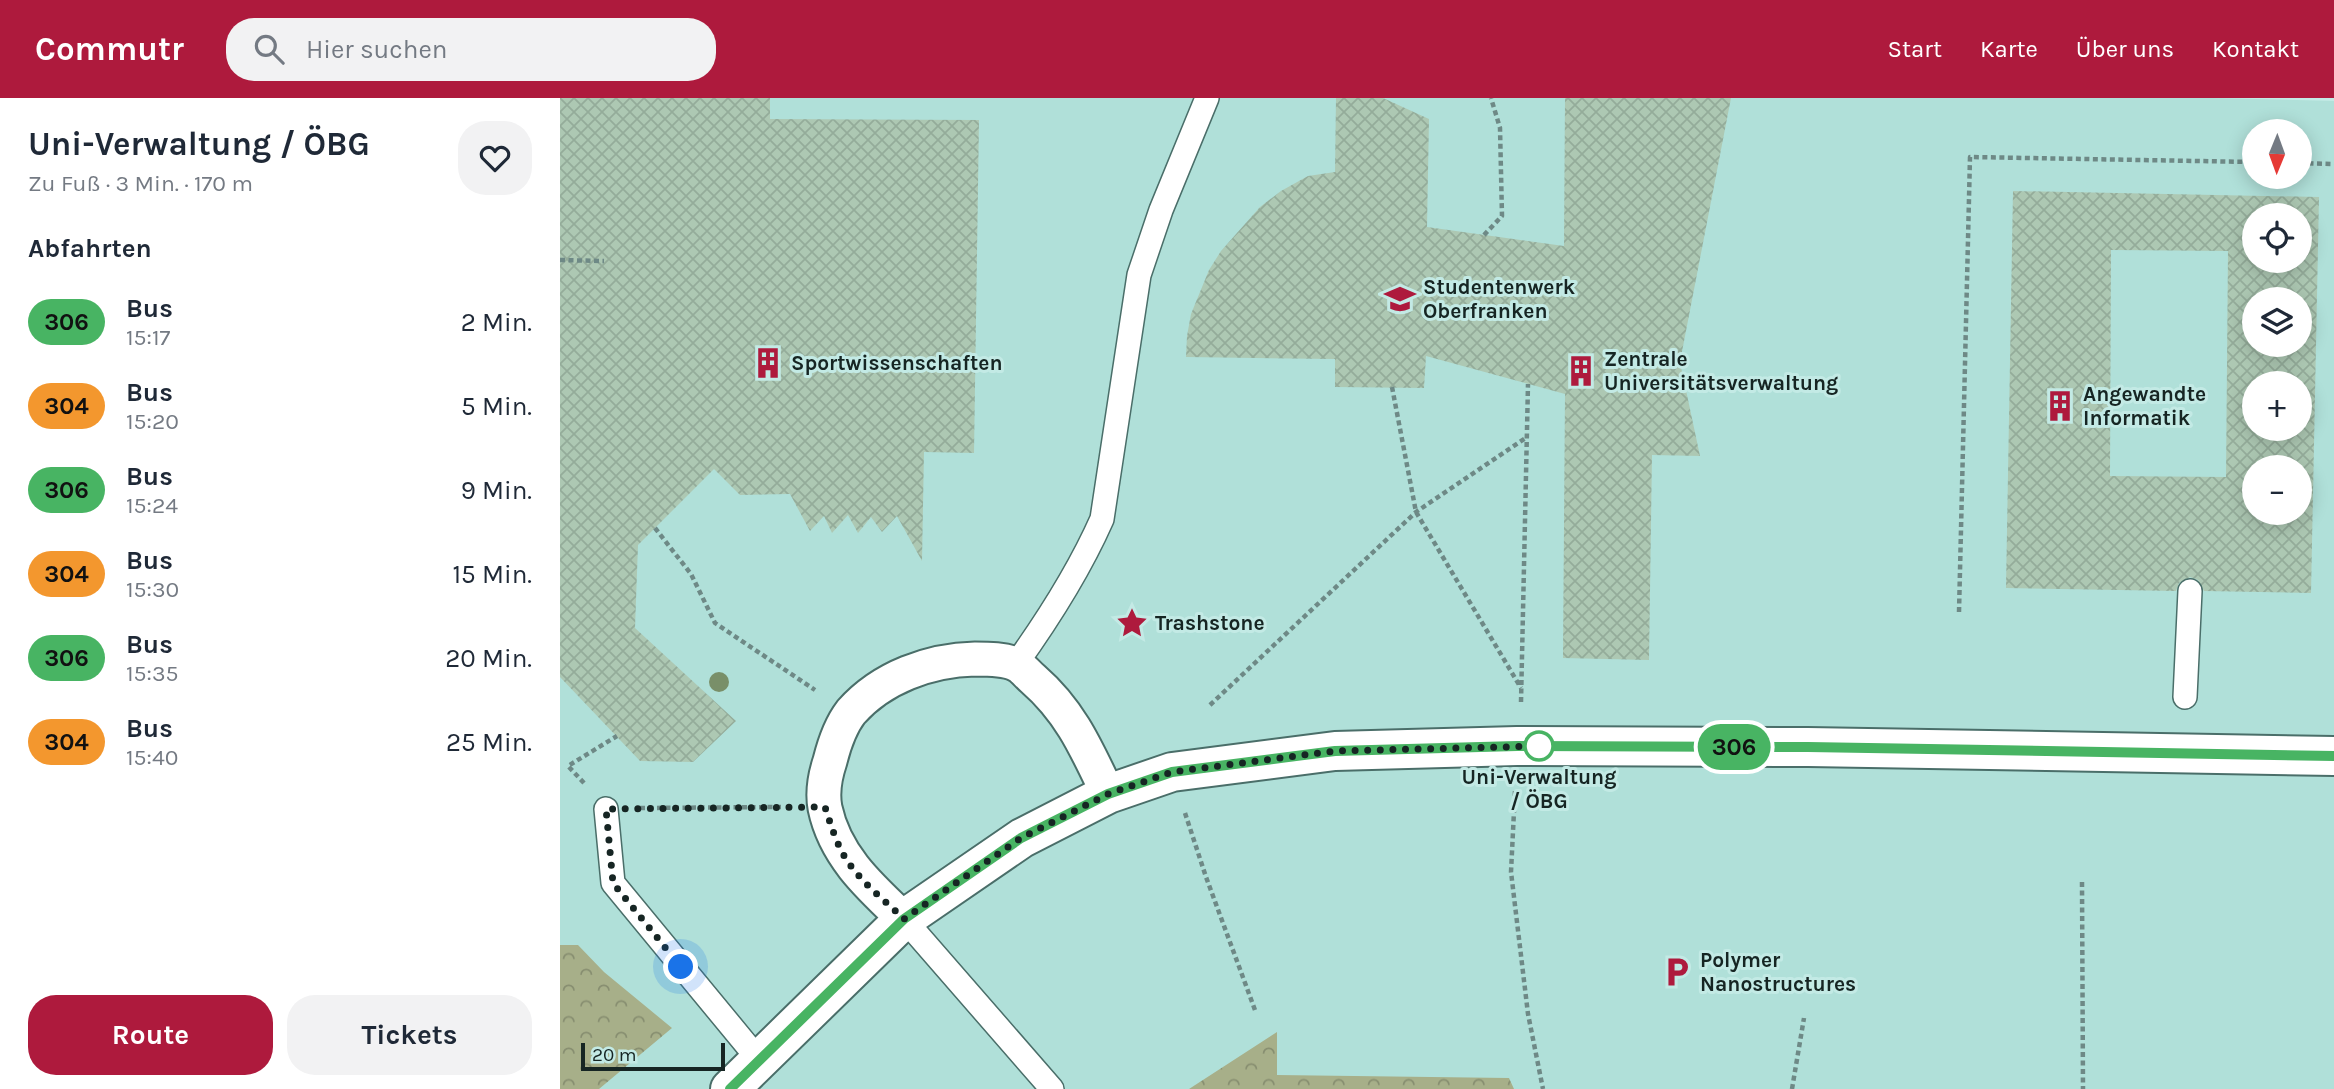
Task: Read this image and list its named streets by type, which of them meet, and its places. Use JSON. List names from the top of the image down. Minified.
{"places":{"school or university":["Studentenwerk Oberfranken"],"building":["Sportwissenschaften","Zentrale Universitätsverwaltung","Angewandte Informatik"],"place":["Trashstone"],"other":["Uni-Verwaltung / ÖBG"],"parking":["Polymer Nanostructures"]},"lines":["bus line 306"],"scale_bar":"20 m","north":"bottom","page":{"header":"Commutr","search":"Hier suchen","nav":["Start","Karte","Über uns","Kontakt"],"heading":[["Uni-Verwaltung / ÖBG","Zu Fuß · 3 Min. · 170 m"],"Abfahrten"],"on_map":"306","map_buttons":["+","−"],"list":[{"mark":"306","name":"Bus","note":"15:17","value":"2 Min."},{"mark":"304","name":"Bus","note":"15:20","value":"5 Min."},{"mark":"306","name":"Bus","note":"15:24","value":"9 Min."},{"mark":"304","name":"Bus","note":"15:30","value":"15 Min."},{"mark":"306","name":"Bus","note":"15:35","value":"20 Min."},{"mark":"304","name":"Bus","note":"15:40","value":"25 Min."}],"buttons":["Route","Tickets"],"scale":"20 m"}}
